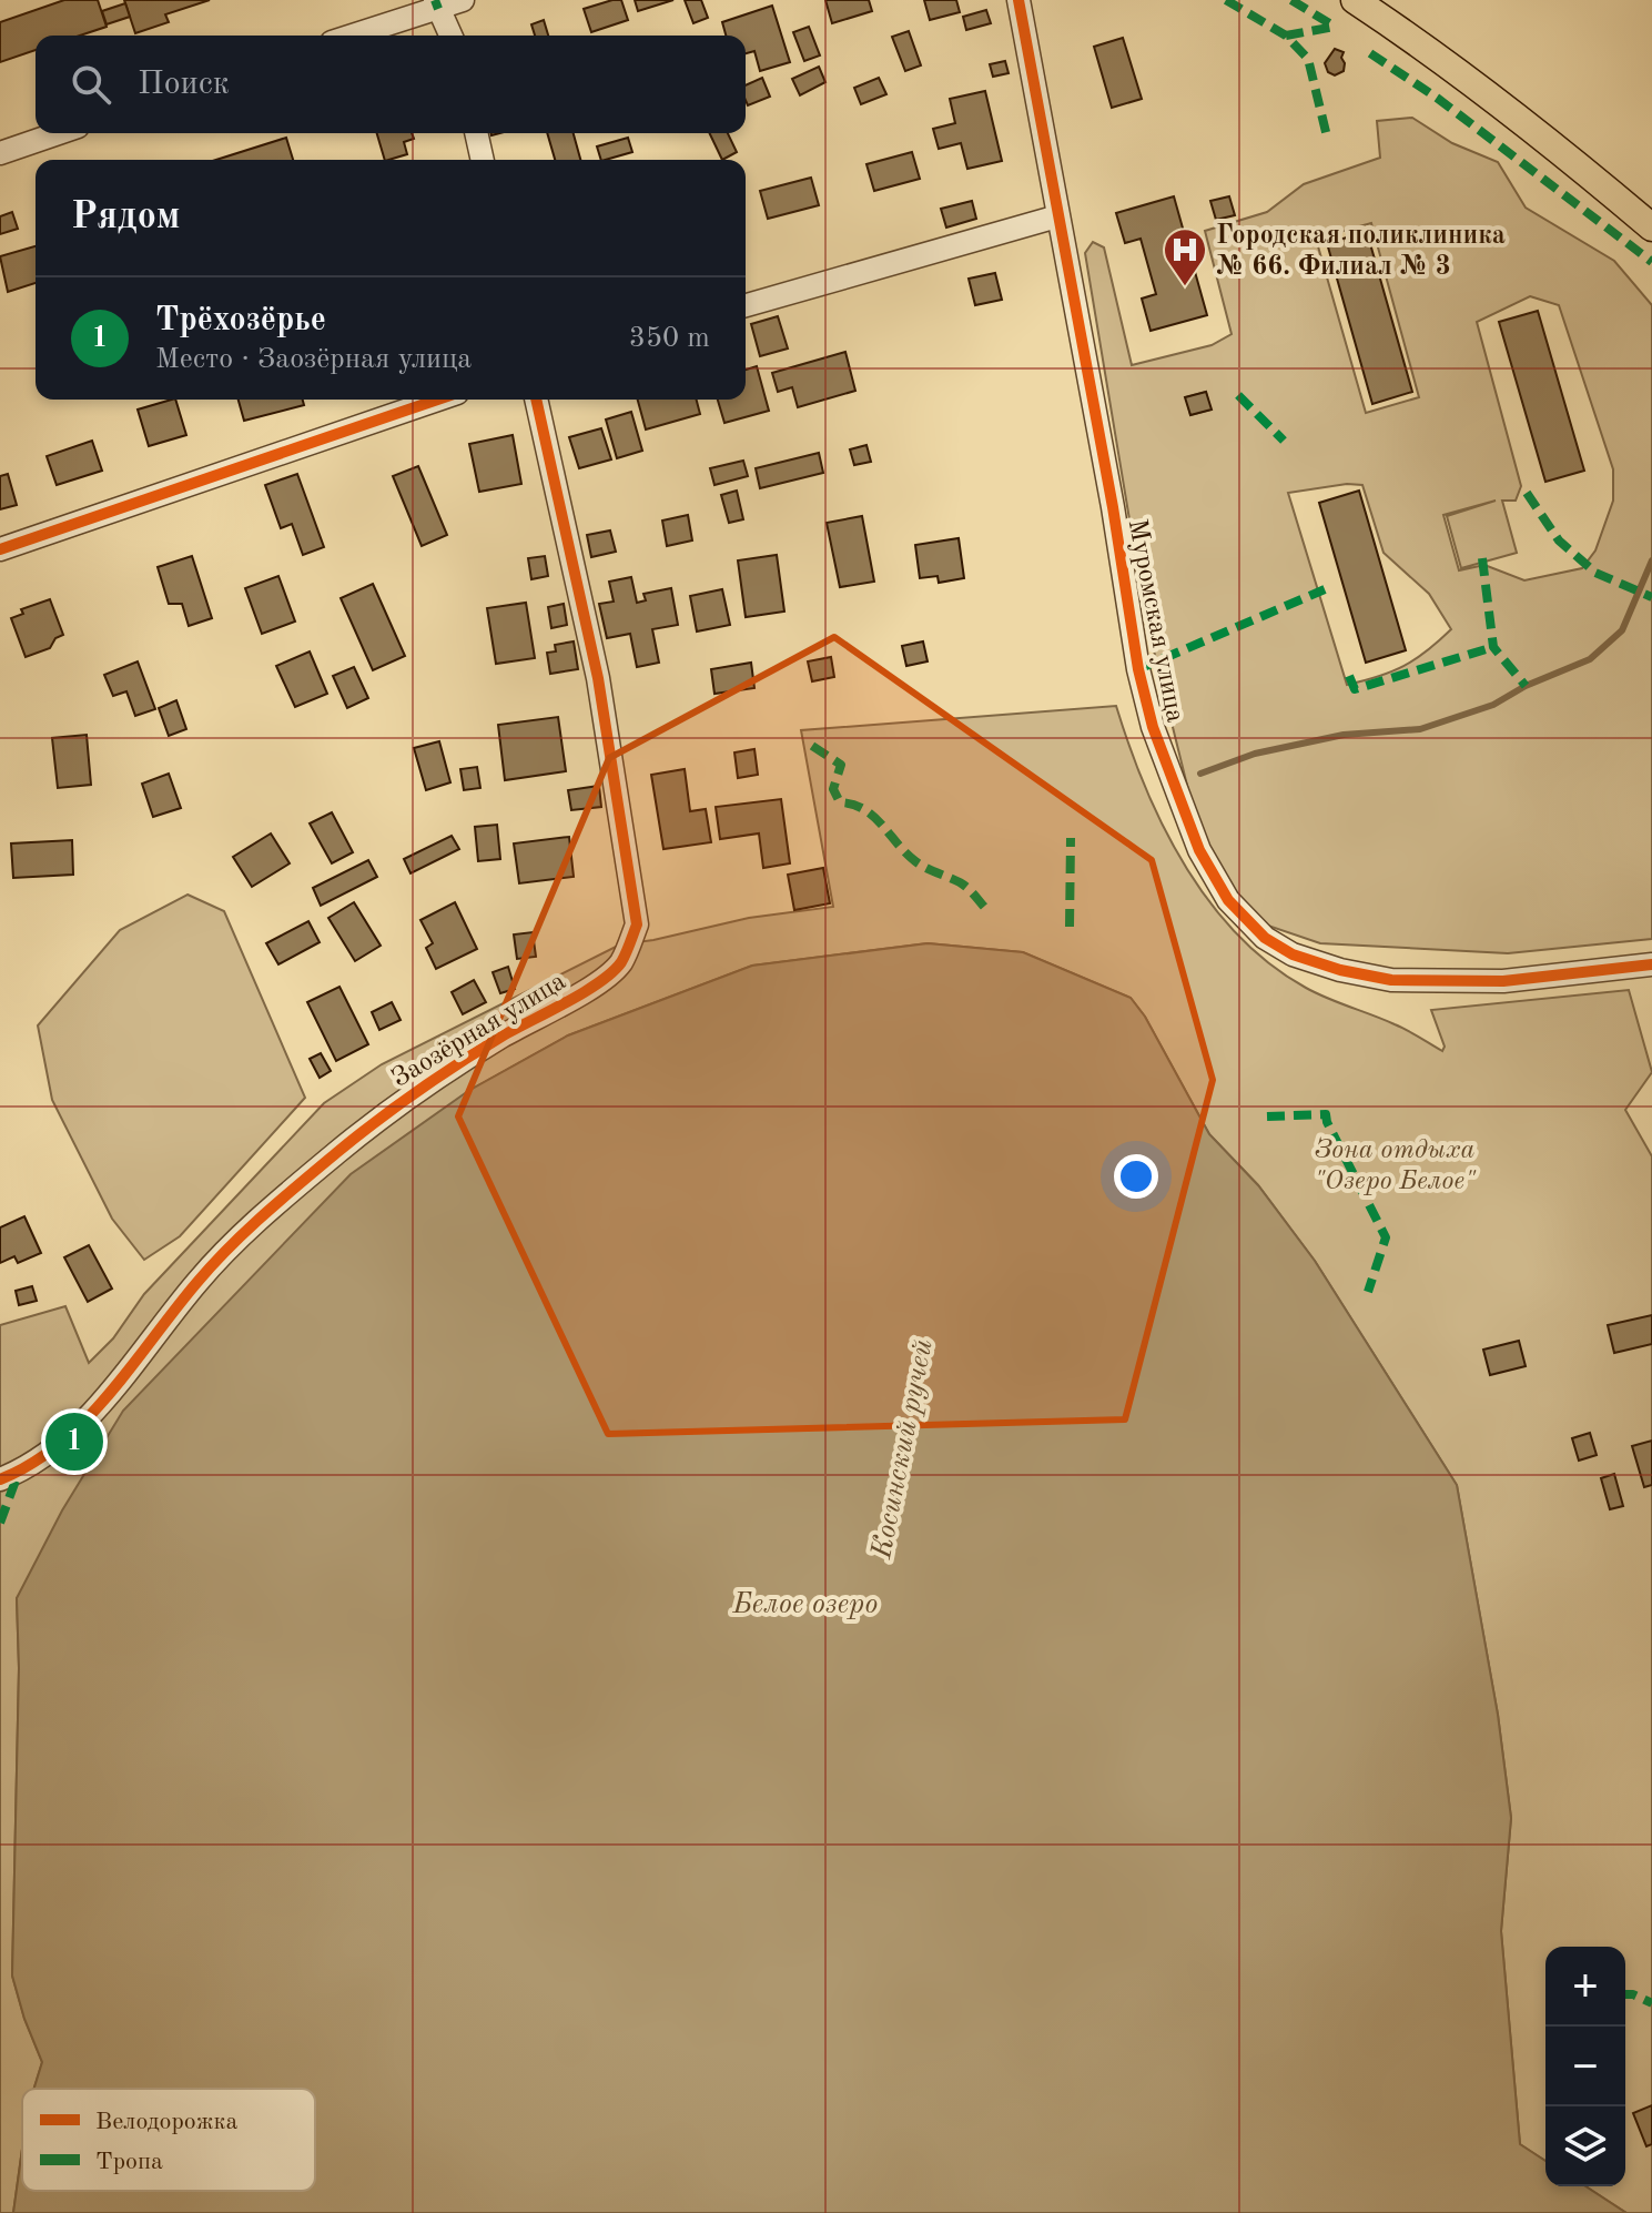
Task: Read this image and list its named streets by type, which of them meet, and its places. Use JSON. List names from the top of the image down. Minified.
{"streets":{"street":["Муромская улица","Заозёрная улица"]},"water":["Косинский ручей","Белое озеро"],"parks":["Зона отдыха \"Озеро Белое\""],"places":{"hospital":["Городская поликлиника № 66. Филиал № 3"]},"legend":["Велодорожка","Тропа"],"page":{"search":"Поиск","heading":"Рядом","list":[{"mark":"1","name":"Трёхозёрье","note":"Место · Заозёрная улица","value":"350 m"}],"pins":"1","map_buttons":["+","−"]}}
